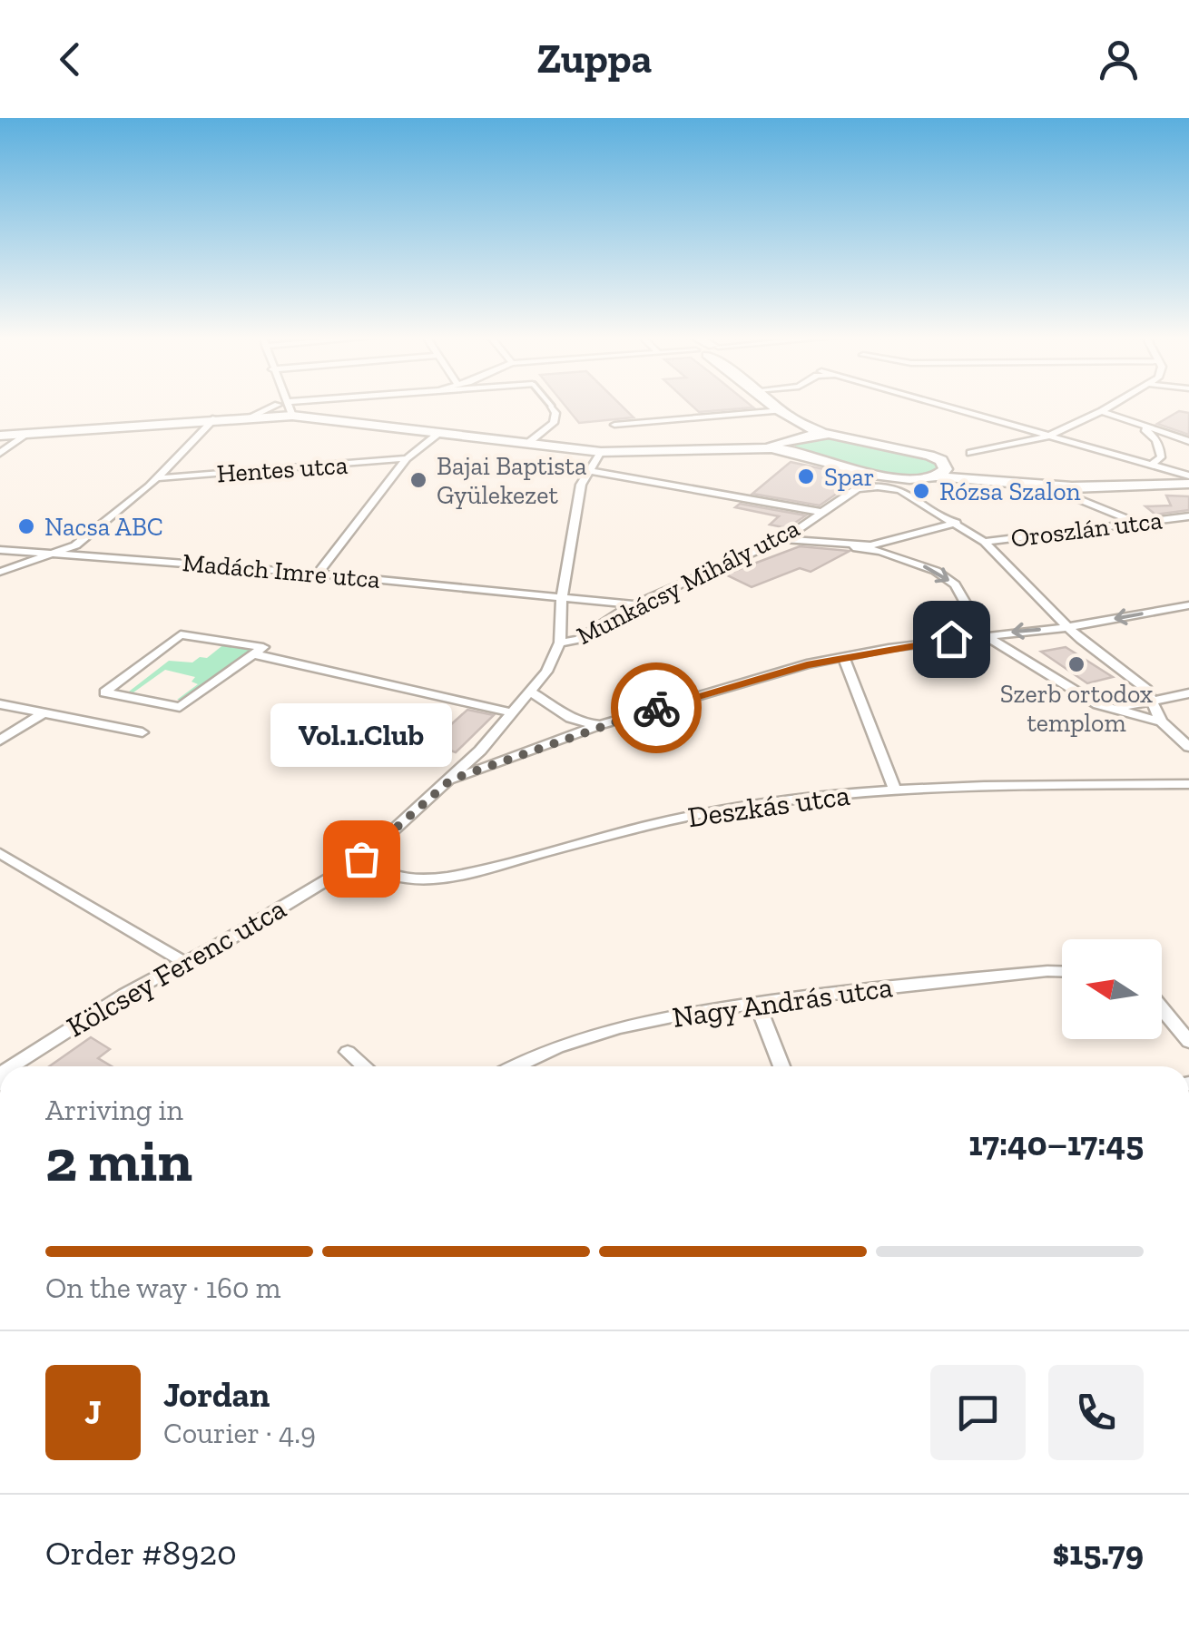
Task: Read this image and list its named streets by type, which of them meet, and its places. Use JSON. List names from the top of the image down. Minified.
{"streets":{"street":["Hentes utca","Oroszlán utca","Madách Imre utca","Munkácsy Mihály utca","Deszkás utca","Kölcsey Ferenc utca","Nagy András utca"]},"crossings":[["Madách Imre utca","Kölcsey Ferenc utca"],["Munkácsy Mihály utca","Kölcsey Ferenc utca"],["Deszkás utca","Kölcsey Ferenc utca"]],"places":["Spar","Bajai Baptista Gyülekezet","Rózsa Szalon","Nacsa ABC","Szerb ortodox templom","Vol.1.Club"],"north":"left","page":{"header":"Zuppa","bubble":"Vol.1.Club","heading":["2 min","Arriving in","17:40–17:45"],"panel":["Jordan","Courier · 4.9","Order #8920","$15.79"],"bar":"On the way · 160 m","round":"J"}}
